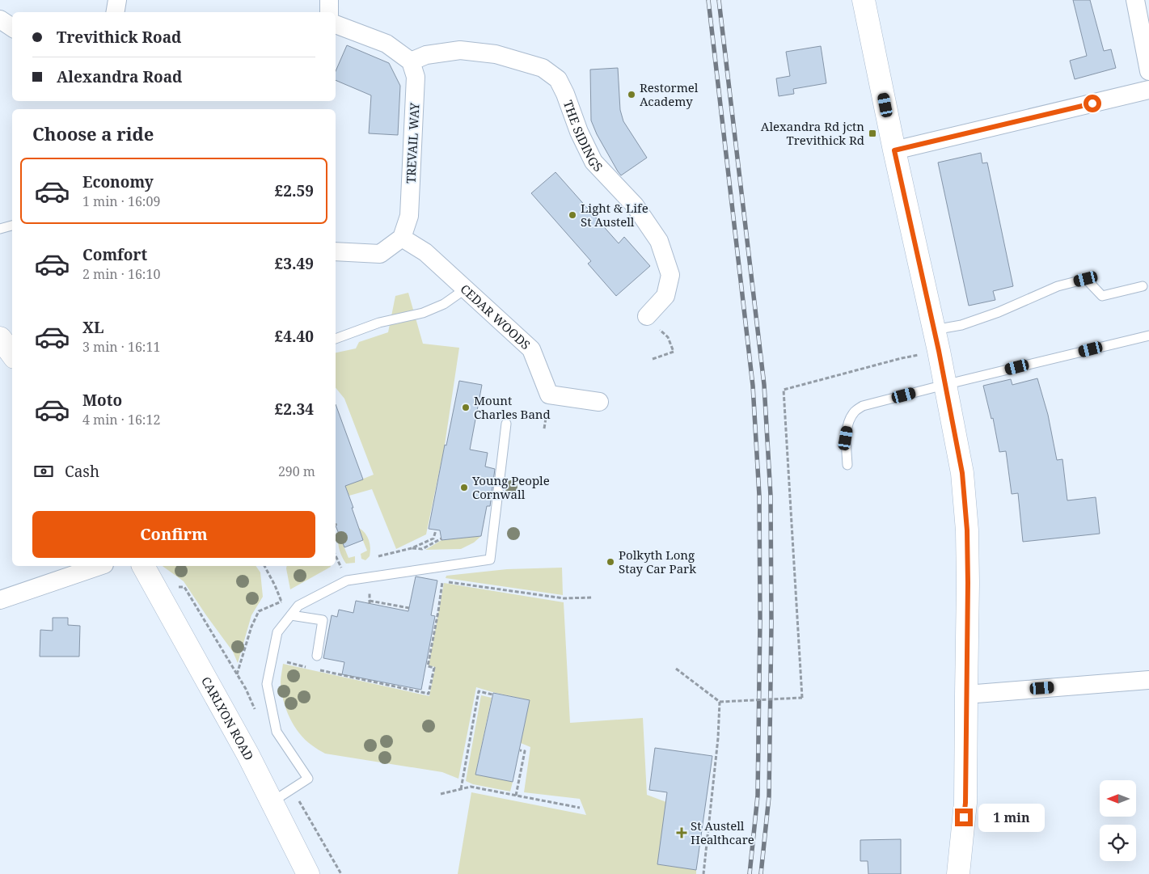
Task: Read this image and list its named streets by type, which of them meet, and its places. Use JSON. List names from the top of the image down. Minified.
{"streets":{"street":["THE SIDINGS","TREVAIL WAY","CEDAR WOODS","CARLYON ROAD"]},"crossings":[["THE SIDINGS","TREVAIL WAY"],["TREVAIL WAY","CEDAR WOODS"]],"places":{"other":["Restormel Academy","Light & Life St Austell","Mount Charles Band","Young People Cornwall","Polkyth Long Stay Car Park"],"transit":["Alexandra Rd jctn Trevithick Rd"],"health":["St Austell Healthcare"]},"north":"left","page":{"banner":["Trevithick Road","Alexandra Road"],"heading":"Choose a ride","list":[{"name":"Economy","note":"1 min · 16:09","value":"£2.59"},{"name":"Comfort","note":"2 min · 16:10","value":"£3.49"},{"name":"XL","note":"3 min · 16:11","value":"£4.40"},{"name":"Moto","note":"4 min · 16:12","value":"£2.34"}],"pay":["Cash","290 m"],"buttons":"Confirm","bubble":"1 min"}}
